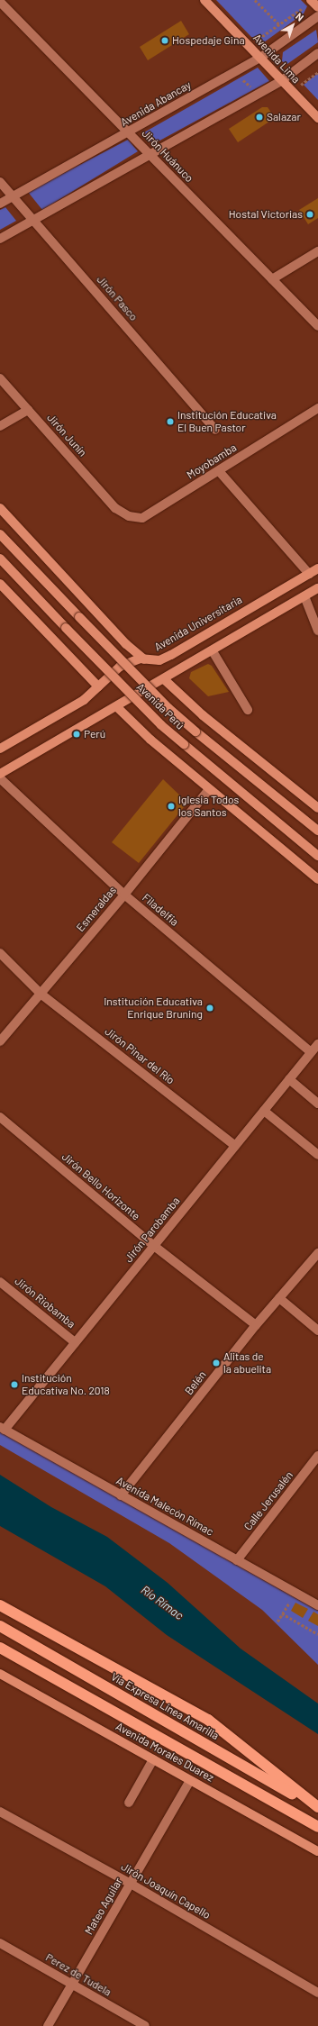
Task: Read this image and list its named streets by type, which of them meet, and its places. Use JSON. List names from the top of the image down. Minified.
{"streets":{"highway":["Vía Expresa Línea Amarilla"],"main road":["Avenida Lima","Avenida Universitaria","Avenida Perú","Avenida Morales Duarez"],"street":["Avenida Abancay","Jirón Huánuco","Jirón Pasco","Jirón Junín","Moyobamba","Esmeraldas","Filadelfia","Jirón Pinar del Río","Jirón Bello Horizonte","Jirón Parobamba","Jirón Riobamba","Belén","Calle Jerusalén","Avenida Malecón Rímac","Jirón Joaquín Capello","Mateo Aguilar","Perez de Tudela"]},"crossings":[["Avenida Lima","Avenida Abancay"],["Avenida Abancay","Jirón Huánuco"],["Avenida Abancay","Jirón Pasco"],["Jirón Junín","Moyobamba"],["Esmeraldas","Filadelfia"],["Esmeraldas","Jirón Pinar del Río"],["Filadelfia","Jirón Parobamba"],["Jirón Pinar del Río","Jirón Parobamba"],["Jirón Bello Horizonte","Jirón Parobamba"],["Jirón Bello Horizonte","Belén"],["Jirón Parobamba","Jirón Riobamba"],["Jirón Parobamba","Avenida Malecón Rímac"],["Belén","Avenida Malecón Rímac"],["Calle Jerusalén","Avenida Malecón Rímac"],["Avenida Morales Duarez","Mateo Aguilar"],["Jirón Joaquín Capello","Mateo Aguilar"],["Mateo Aguilar","Perez de Tudela"]],"water":["Río Rímac"],"places":["Hospedaje Gina","Salazar","Hostal Victorias","Institución Educativa El Buen Pastor","Perú","Iglesia Todos los Santos","Institución Educativa Enrique Bruning","Alitas de la abuelita","Institución Educativa No. 2018"],"north":"top right"}
